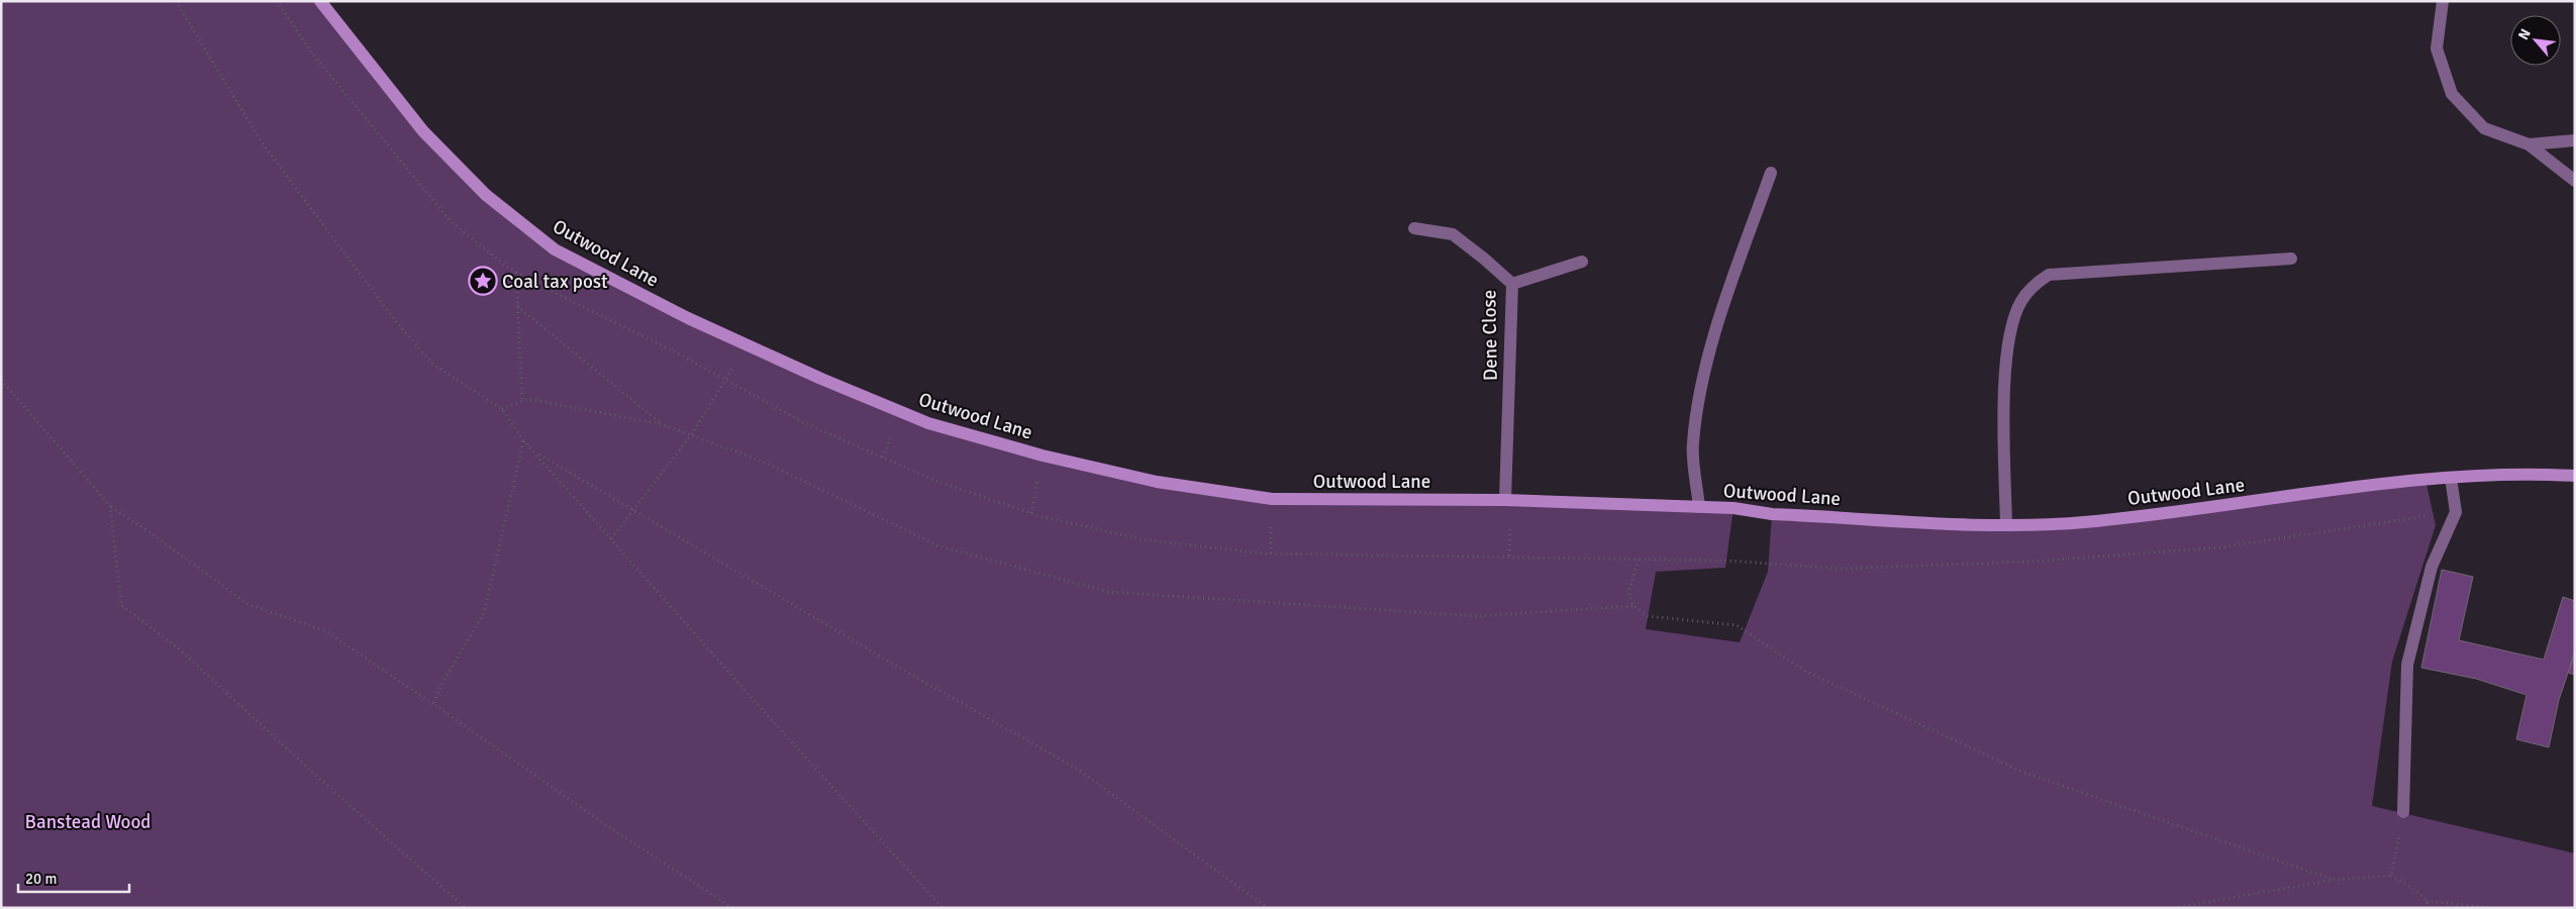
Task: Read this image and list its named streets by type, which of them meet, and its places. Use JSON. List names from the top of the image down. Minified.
{"streets":{"main road":["Outwood Lane"],"street":["Dene Close"]},"crossings":[["Outwood Lane","Dene Close"]],"parks":["Banstead Wood"],"places":{"place":["Coal tax post"]},"scale_bar":"20 m","north":"top left"}
